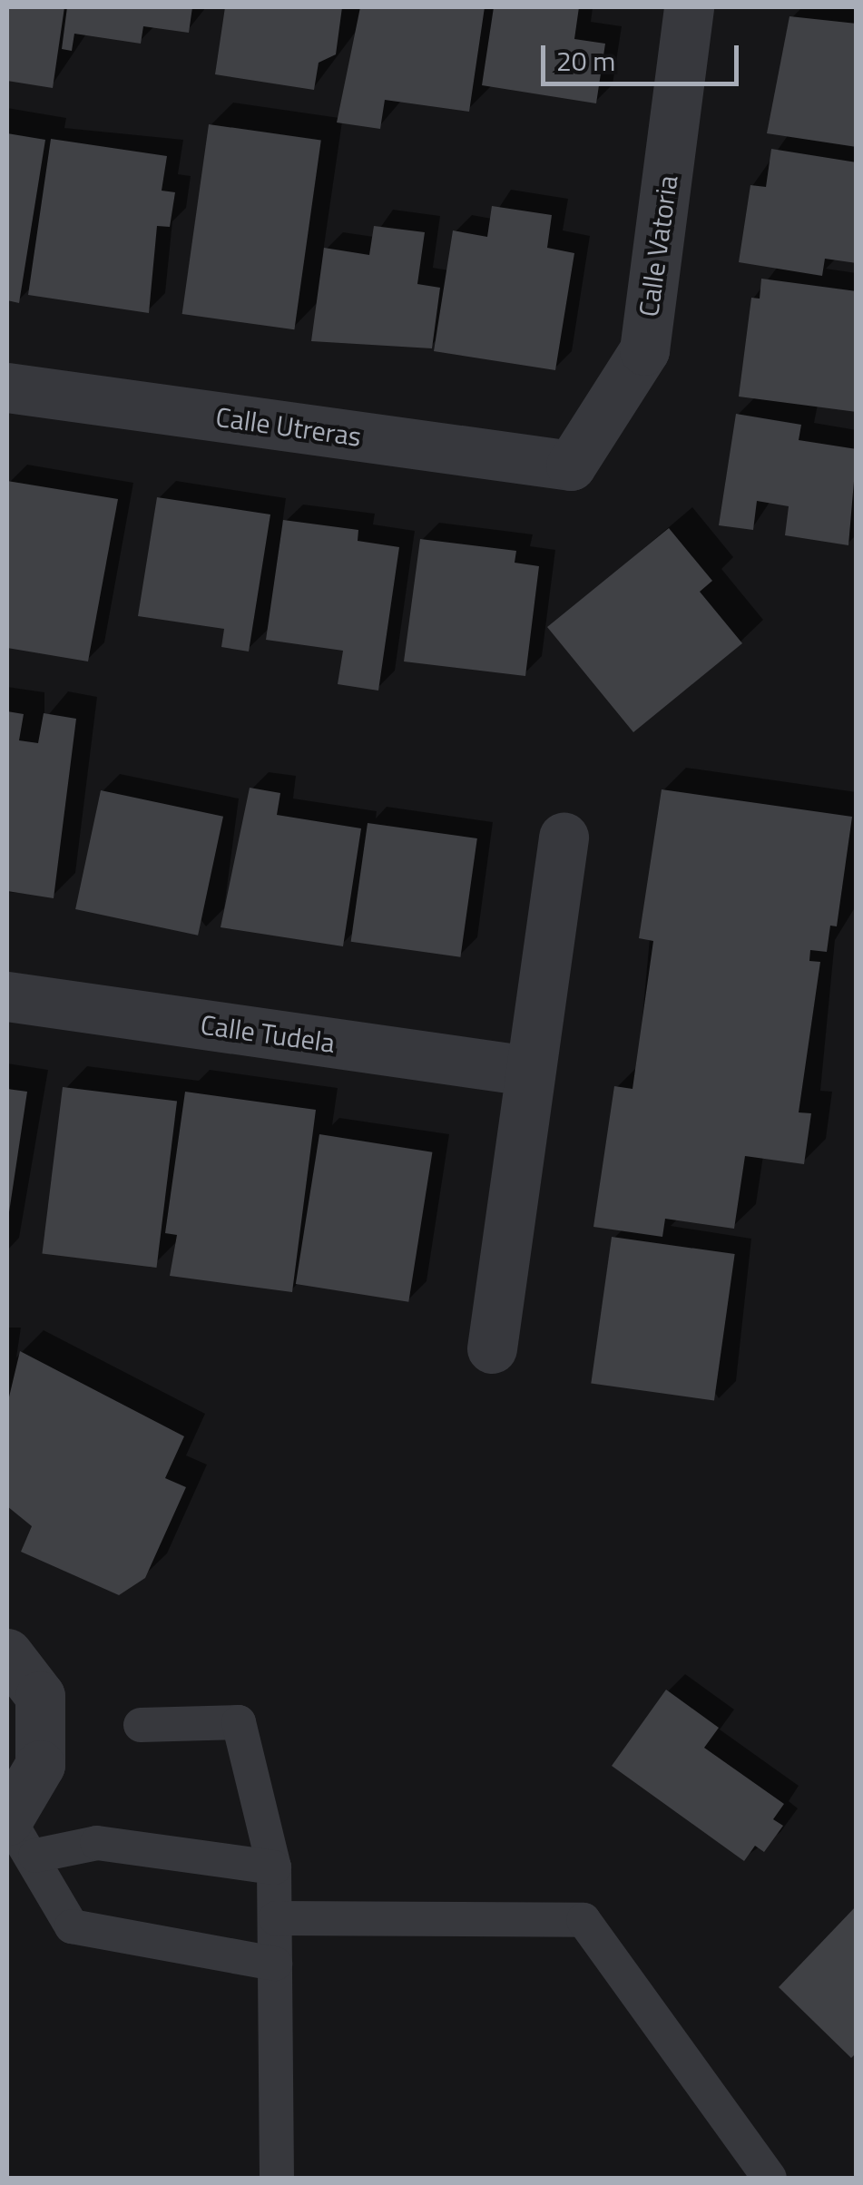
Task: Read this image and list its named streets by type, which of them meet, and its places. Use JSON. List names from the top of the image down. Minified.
{"streets":{"street":["Calle Vatoria","Calle Utreras","Calle Tudela"]},"crossings":[["Calle Vatoria","Calle Utreras"]],"scale_bar":"20 m"}
